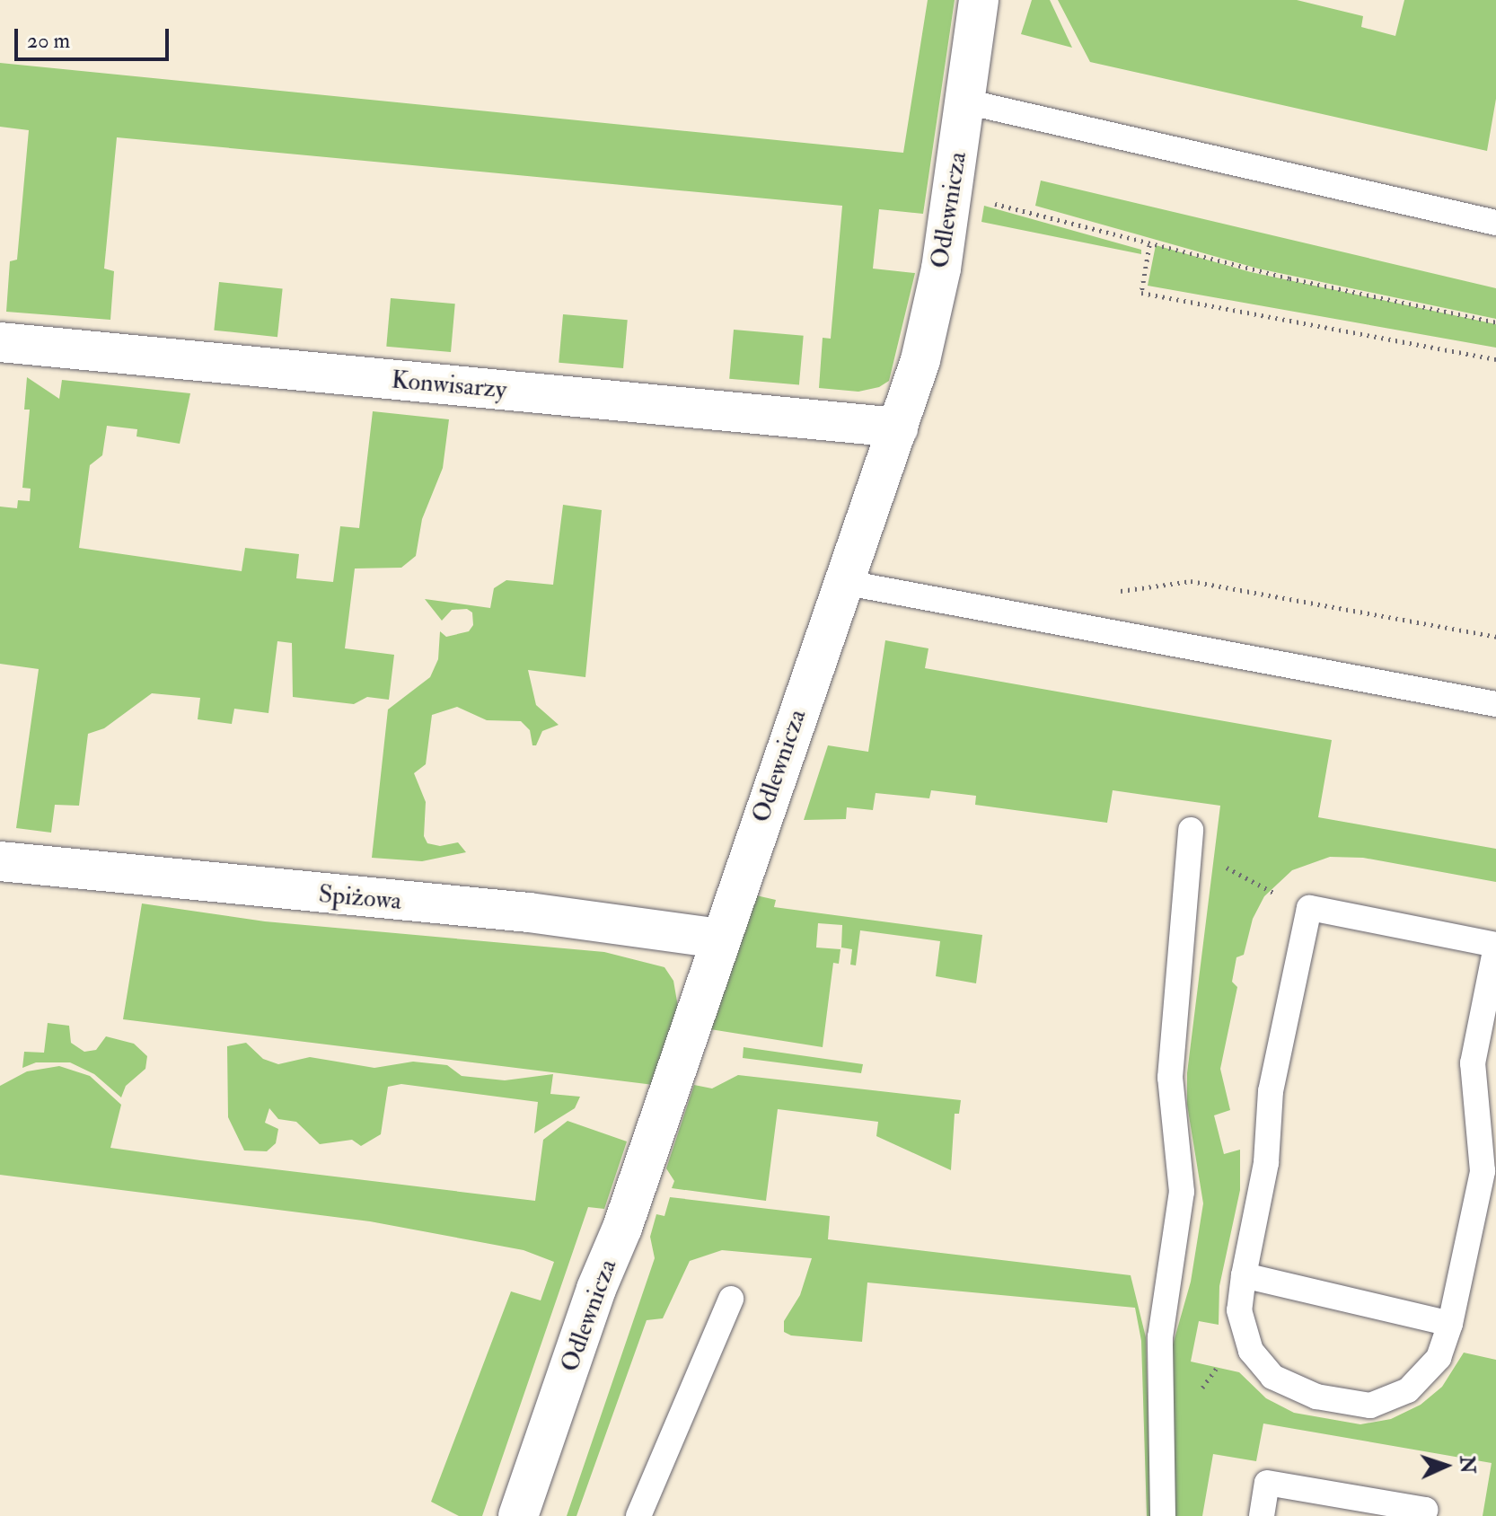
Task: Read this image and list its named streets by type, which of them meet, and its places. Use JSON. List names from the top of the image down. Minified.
{"streets":{"street":["Odlewnicza","Konwisarzy","Spiżowa"]},"crossings":[["Odlewnicza","Konwisarzy"],["Odlewnicza","Spiżowa"]],"scale_bar":"20 m","north":"right"}
